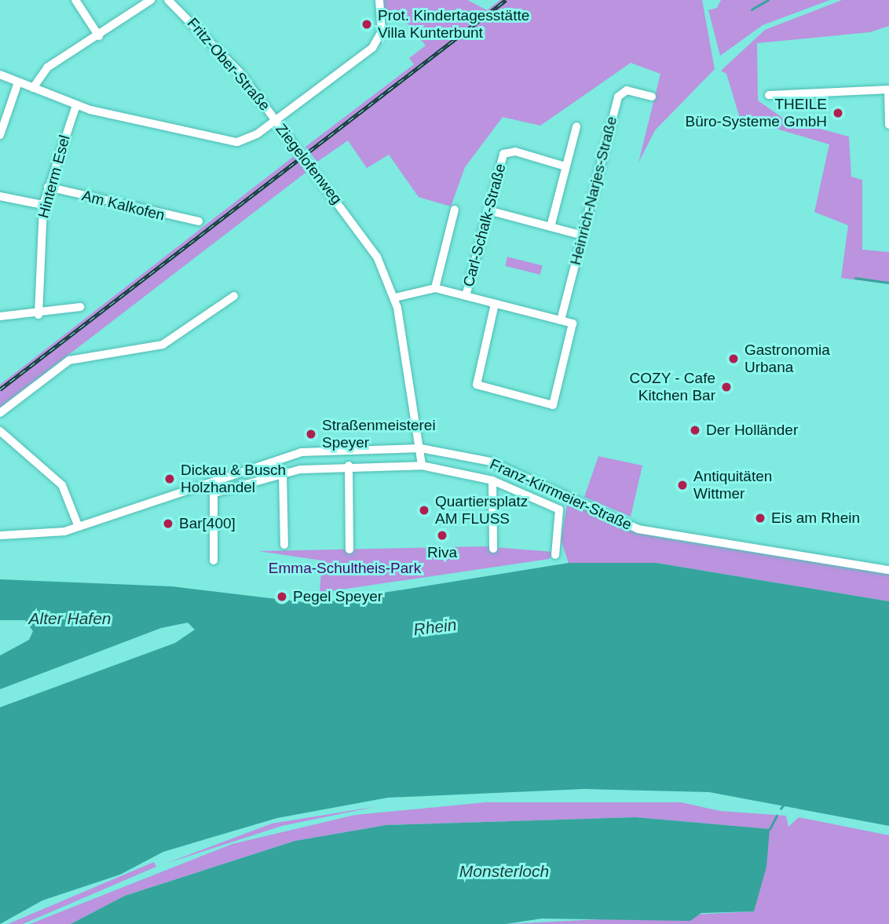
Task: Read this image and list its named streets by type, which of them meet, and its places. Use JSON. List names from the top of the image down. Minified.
{"streets":{"street":["Fritz-Ober-Straße","Ziegelofenweg","Hinterm Esel","Heinrich-Narjes-Straße","Am Kalkofen","Carl-Schalk-Straße","Franz-Kirrmeier-Straße"]},"crossings":[["Fritz-Ober-Straße","Ziegelofenweg"],["Ziegelofenweg","Hinterm Esel"],["Ziegelofenweg","Franz-Kirrmeier-Straße"],["Hinterm Esel","Am Kalkofen"]],"water":["Alter Hafen","Rhein","Monsterloch"],"parks":["Emma-Schultheis-Park"],"places":["Prot. Kindertagesstätte Villa Kunterbunt","THEILE Büro-Systeme GmbH","Gastronomia Urbana","COZY - Cafe Kitchen Bar","Der Holländer","Straßenmeisterei Speyer","Dickau & Busch Holzhandel","Antiquitäten Wittmer","Quartiersplatz AM FLUSS","Eis am Rhein","Bar[400]","Riva","Pegel Speyer"]}
